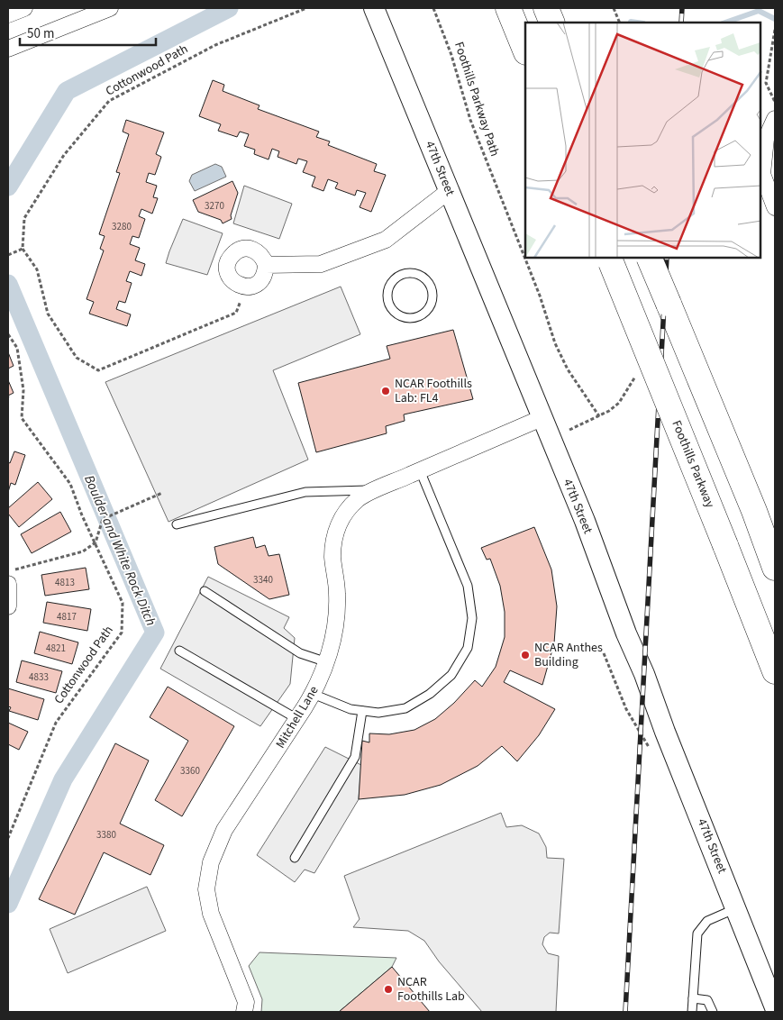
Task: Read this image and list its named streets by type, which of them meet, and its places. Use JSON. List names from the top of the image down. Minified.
{"streets":{"highway":["Foothills Parkway"],"street":["47th Street","Mitchell Lane"],"path":["Cottonwood Path","Foothills Parkway Path"]},"crossings":[["47th Street","Mitchell Lane"]],"water":["Boulder and White Rock Ditch"],"places":["NCAR Foothills Lab: FL4","NCAR Anthes Building","NCAR Foothills Lab"],"house_numbers":["3270","3280","3340","4813","4817","4821","4833","3360","3380"],"scale_bar":"50 m"}
